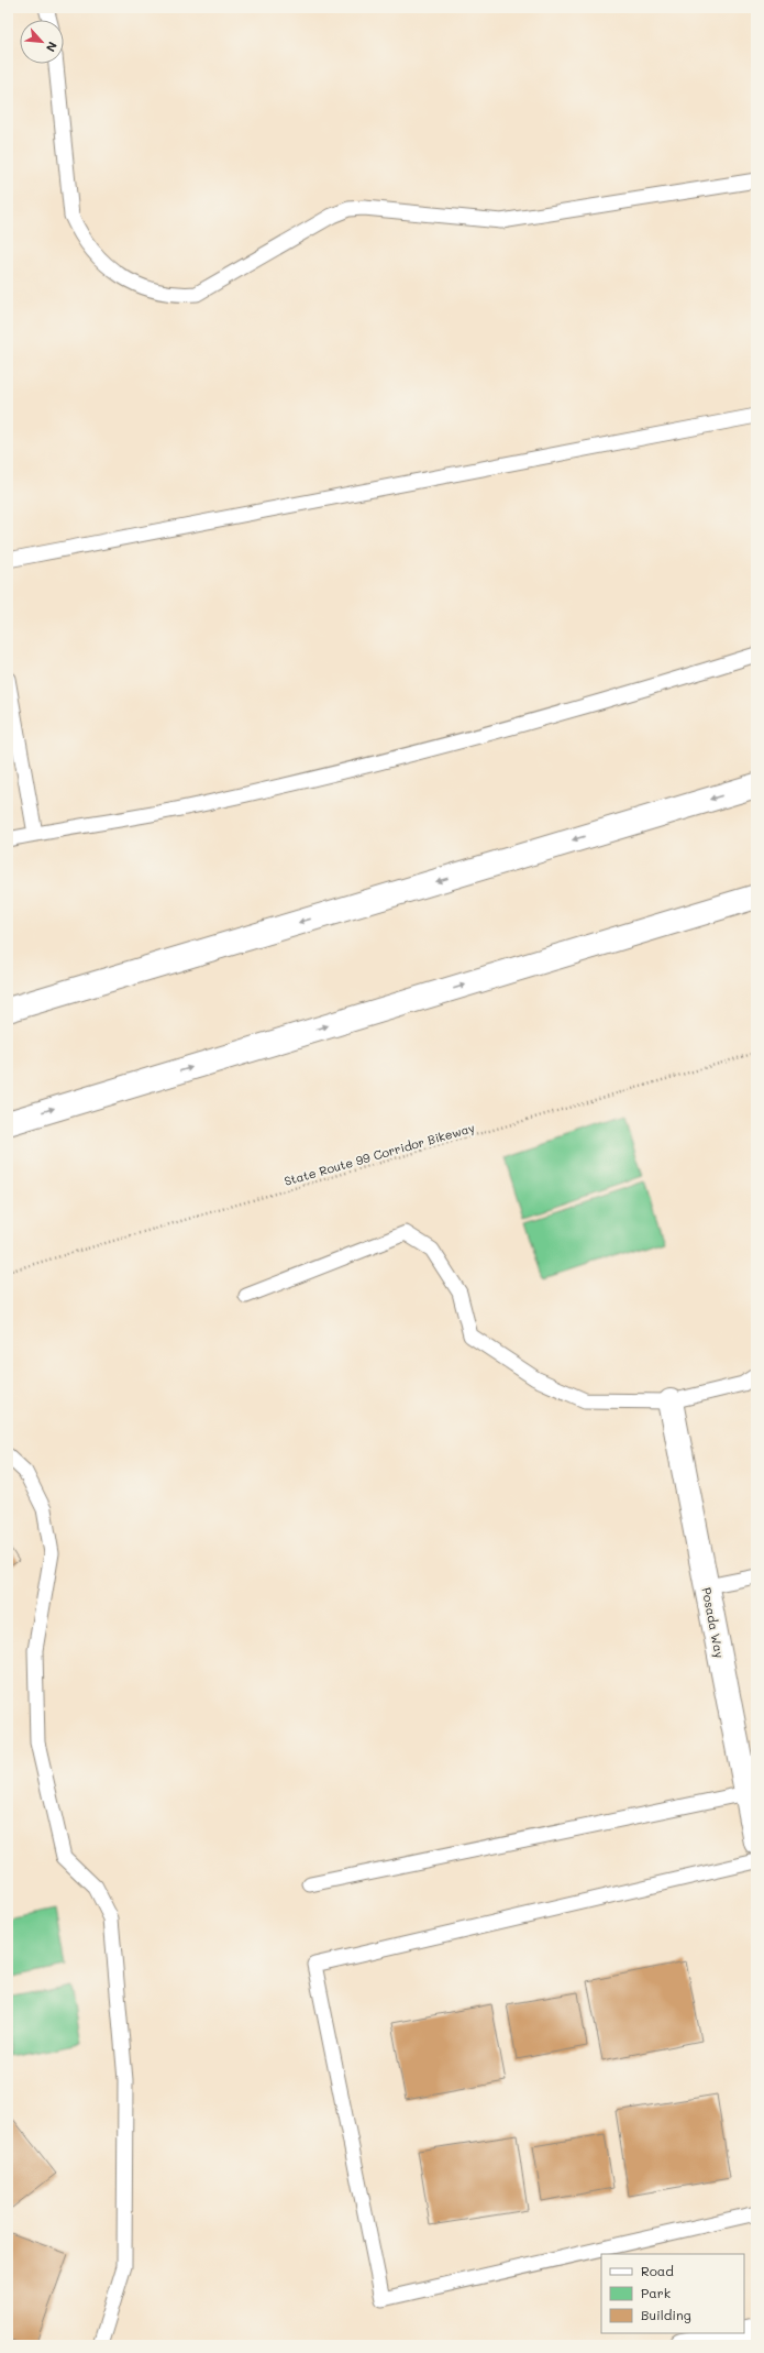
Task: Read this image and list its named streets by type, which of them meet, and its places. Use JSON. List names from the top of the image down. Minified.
{"streets":{"main road":["Posada Way"],"path":["State Route 99 Corridor Bikeway"]},"legend":["Road","Park","Building"],"north":"bottom right"}
